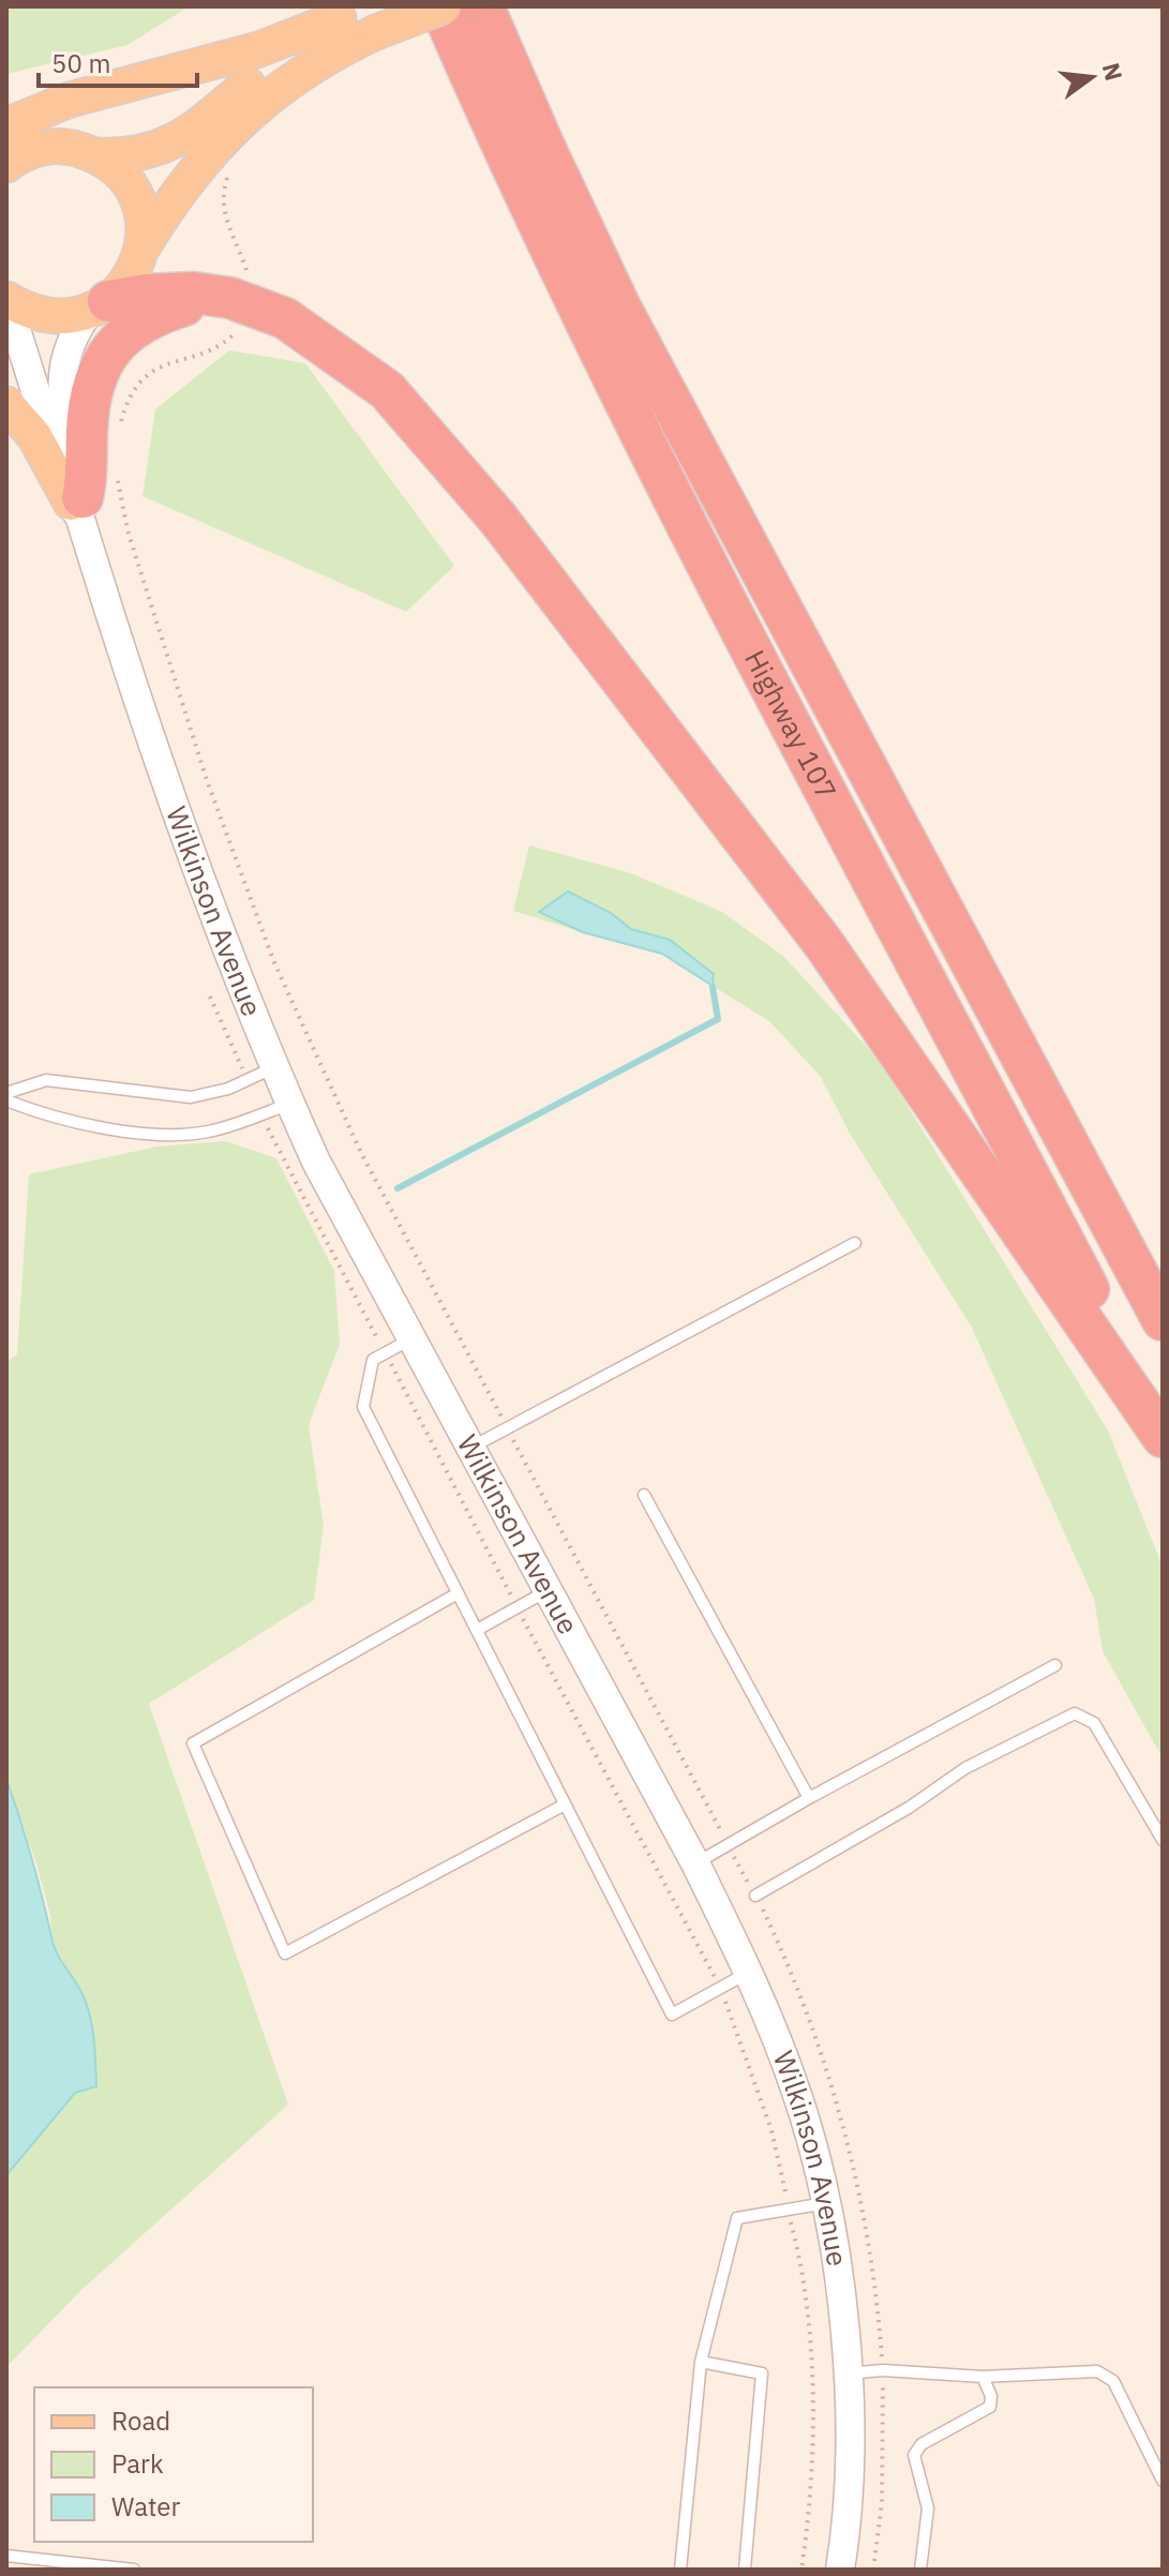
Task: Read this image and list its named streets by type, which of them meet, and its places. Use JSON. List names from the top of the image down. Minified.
{"streets":{"highway":["Highway 107"],"street":["Wilkinson Avenue"]},"legend":["Road","Park","Water"],"scale_bar":"50 m","north":"right"}
